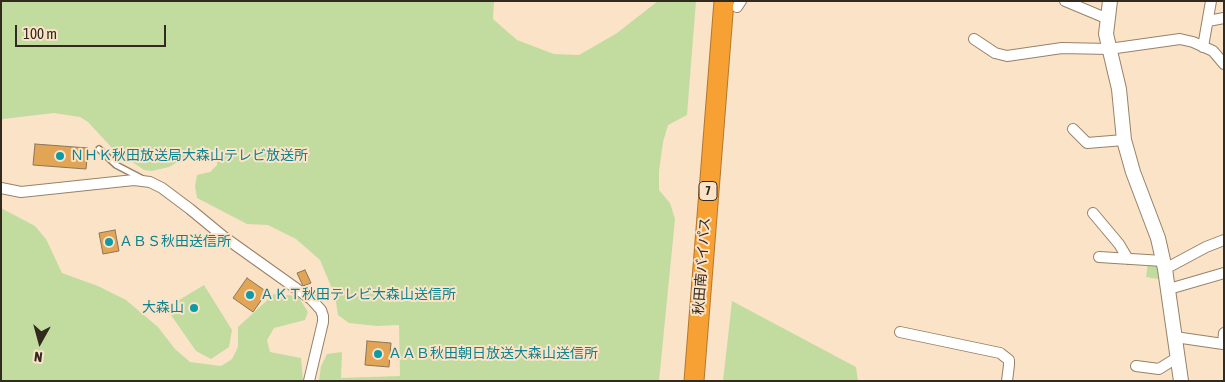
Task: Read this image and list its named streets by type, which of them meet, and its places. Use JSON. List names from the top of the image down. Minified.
{"streets":{"highway":["7","秋田南バイパス"]},"places":["ＮＨＫ秋田放送局大森山テレビ放送所","ＡＢＳ秋田送信所","ＡＫＴ秋田テレビ大森山送信所","大森山","ＡＡＢ秋田朝日放送大森山送信所"],"scale_bar":"100 m","north":"bottom"}
